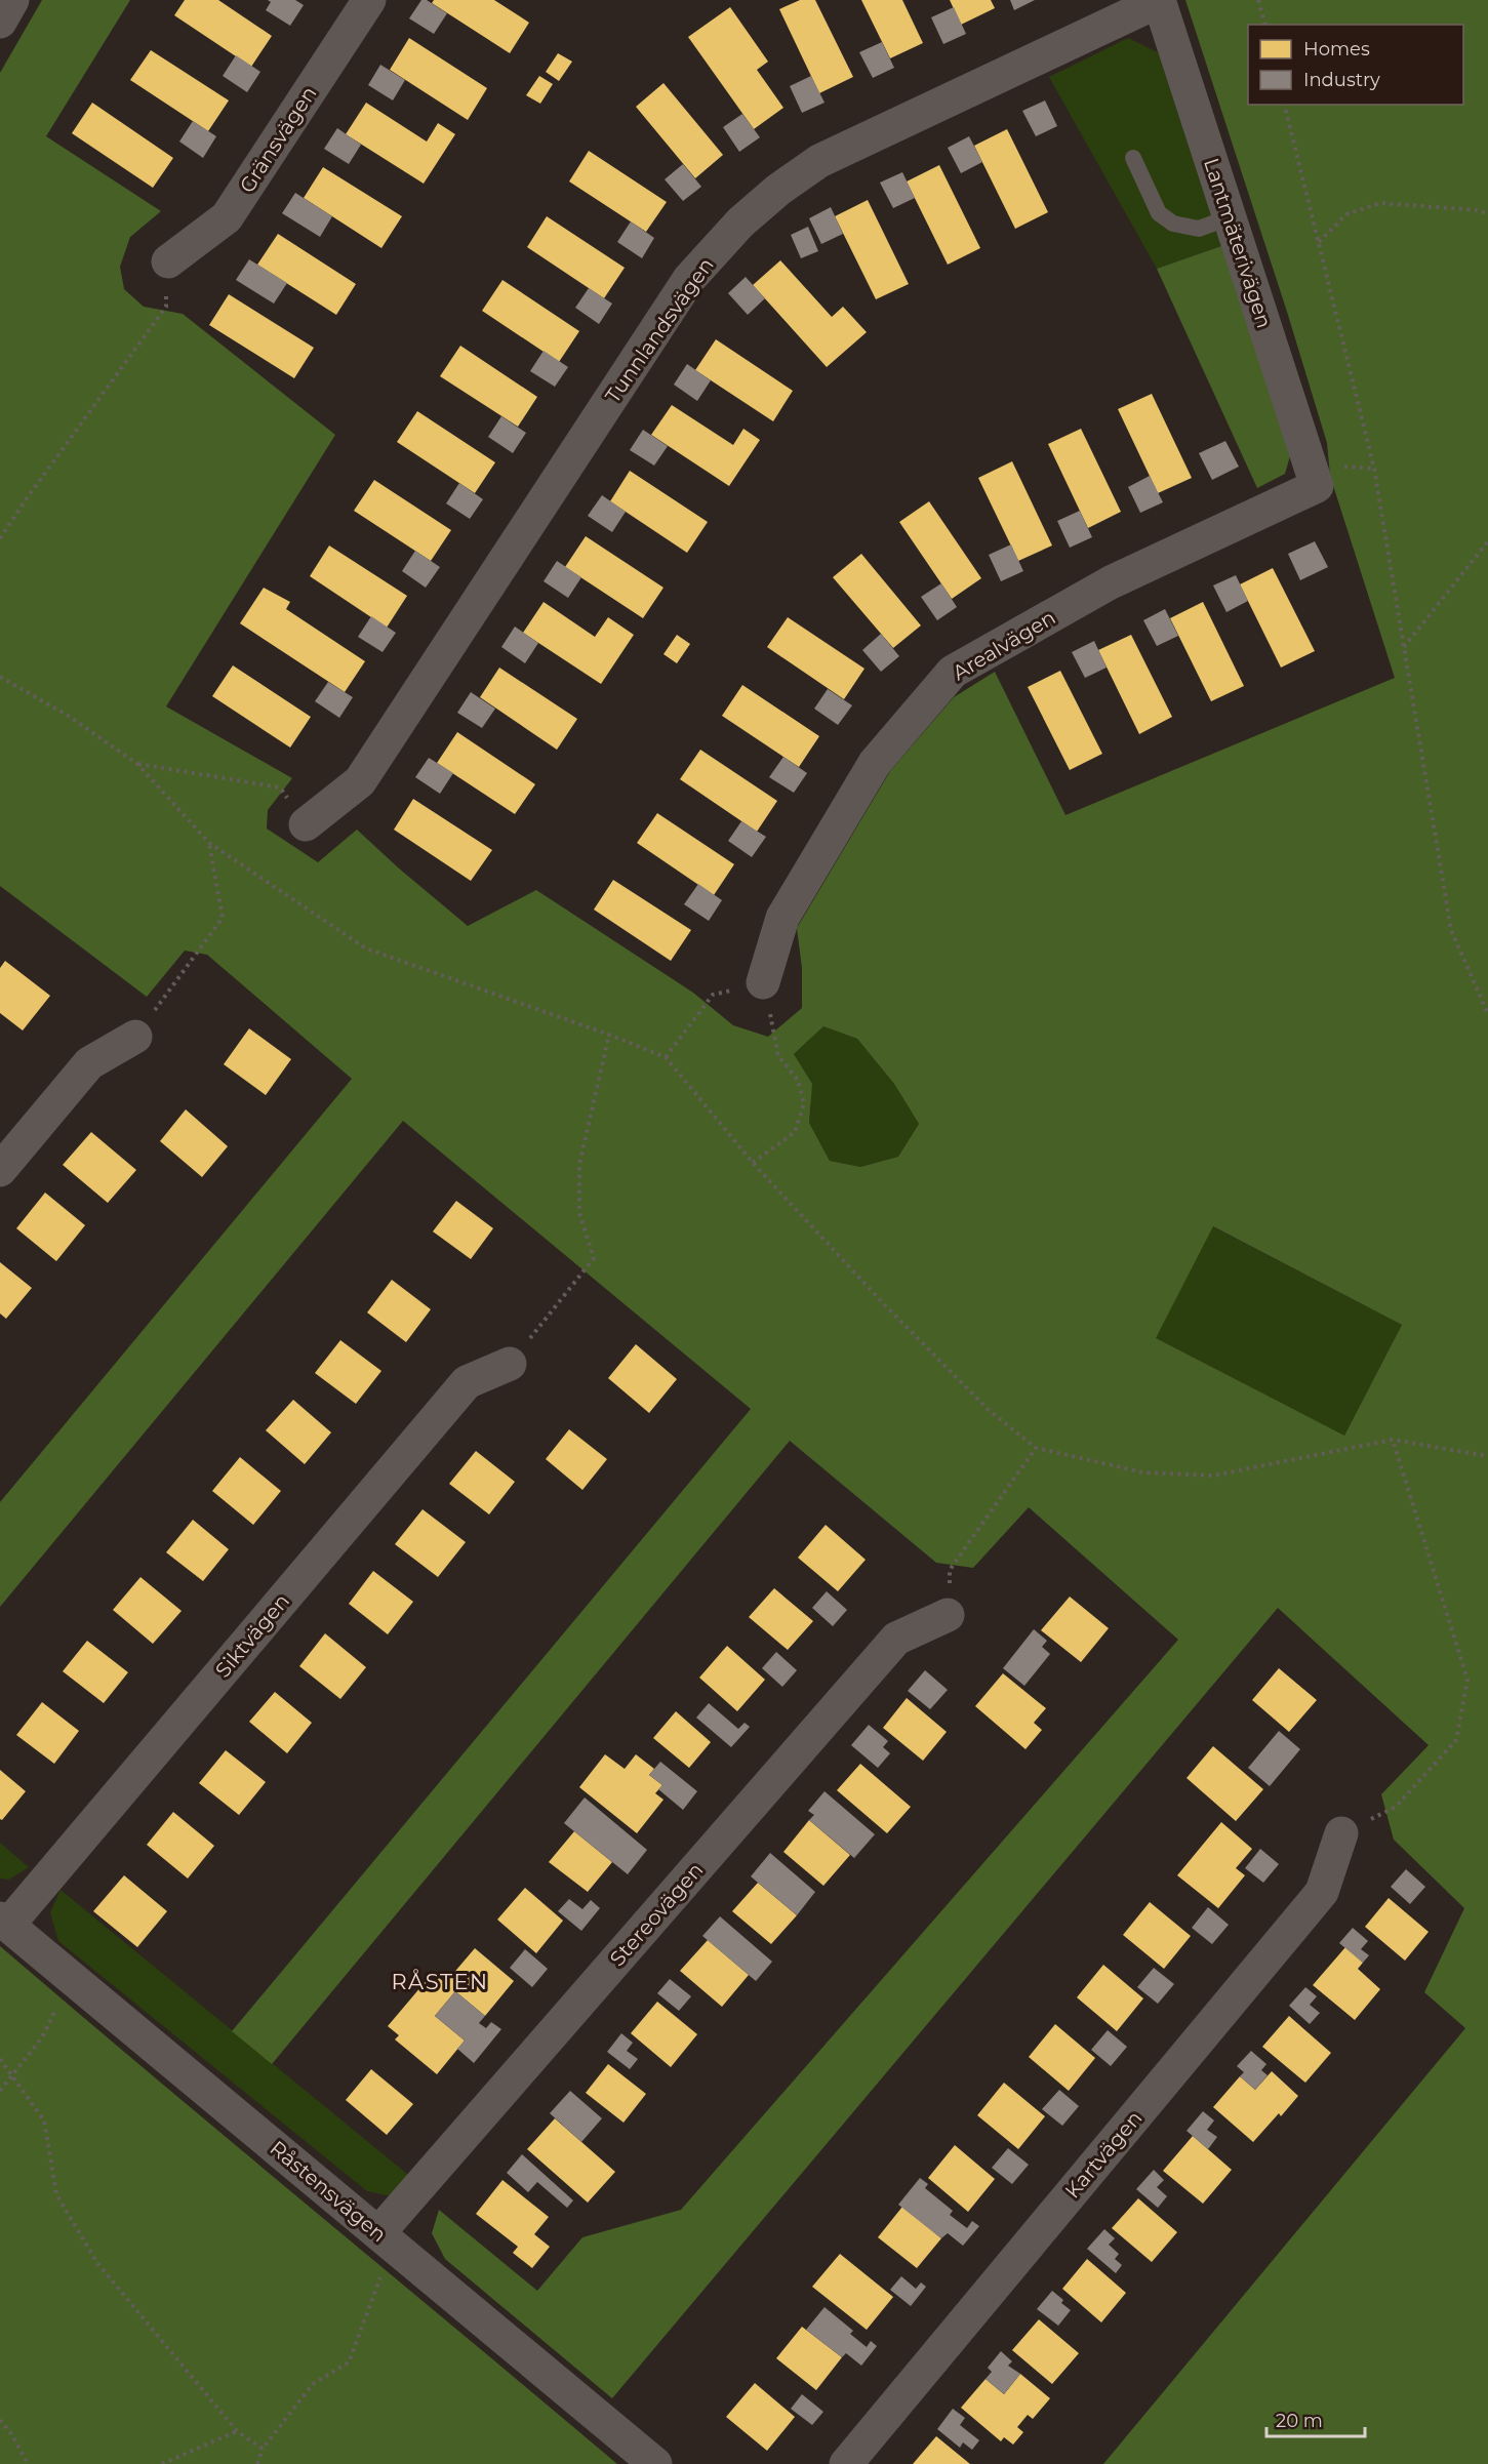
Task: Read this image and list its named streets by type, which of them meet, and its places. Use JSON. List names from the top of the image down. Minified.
{"streets":{"street":["Gränsvägen","Lantmäterivägen","Tunnlandsvägen","Arealvägen","Siktvägen","Stereovägen","Kartvägen","Råstensvägen"]},"crossings":[["Lantmäterivägen","Tunnlandsvägen"],["Lantmäterivägen","Arealvägen"],["Siktvägen","Råstensvägen"],["Stereovägen","Råstensvägen"]],"districts":["RÅSTEN"],"legend":["Homes","Industry"],"scale_bar":"20 m"}
